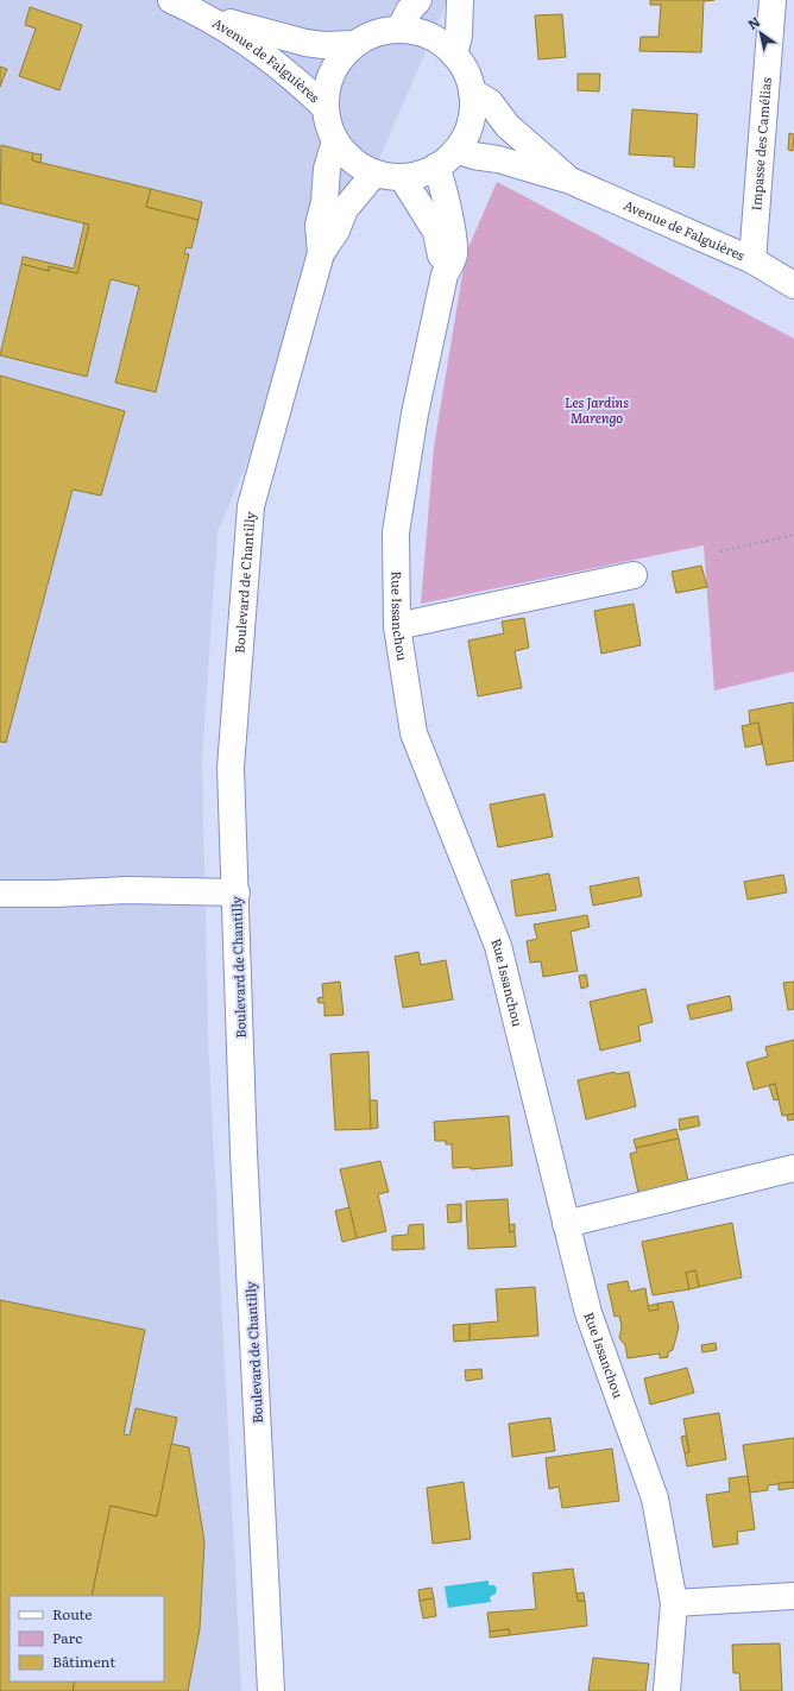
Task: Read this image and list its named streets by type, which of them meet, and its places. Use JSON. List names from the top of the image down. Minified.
{"streets":{"street":["Avenue de Falguières","Impasse des Camélias","Boulevard de Chantilly","Rue Issanchou"]},"crossings":[["Avenue de Falguières","Impasse des Camélias"],["Avenue de Falguières","Boulevard de Chantilly"]],"parks":["Les Jardins Marengo"],"legend":["Route","Parc","Bâtiment"],"north":"top left"}
